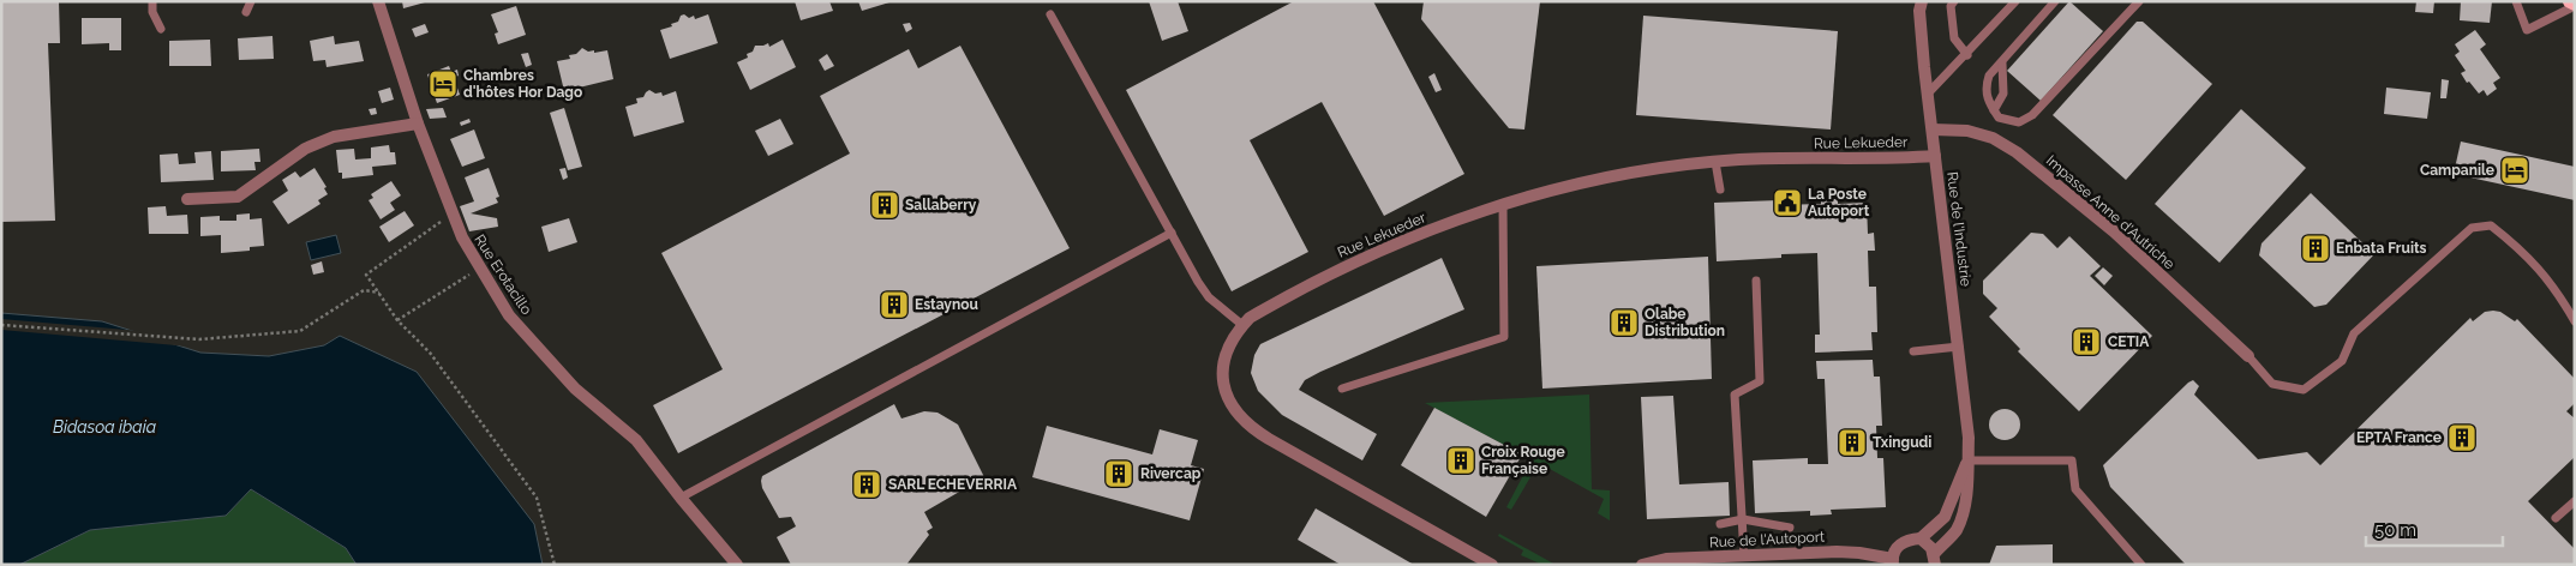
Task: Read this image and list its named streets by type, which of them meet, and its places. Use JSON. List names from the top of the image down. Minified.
{"streets":{"street":["Rue Lekueder","Impasse Anne d'Autriche","Rue de l'Industrie","Rue Erotacillo","Rue de l'Autoport"]},"crossings":[["Rue Lekueder","Rue de l'Industrie"],["Impasse Anne d'Autriche","Rue de l'Industrie"],["Rue de l'Industrie","Rue de l'Autoport"]],"water":["Bidasoa ibaia"],"places":{"hotel":["Chambres d'hôtes Hor Dago","Campanile"],"public building":["La Poste Autoport"],"building":["Sallaberry","Enbata Fruits","Estaynou","Olabe Distribution","CETIA","EPTA France","Txingudi","Croix Rouge Française","Rivercap","SARL ECHEVERRIA"]},"scale_bar":"50 m"}
